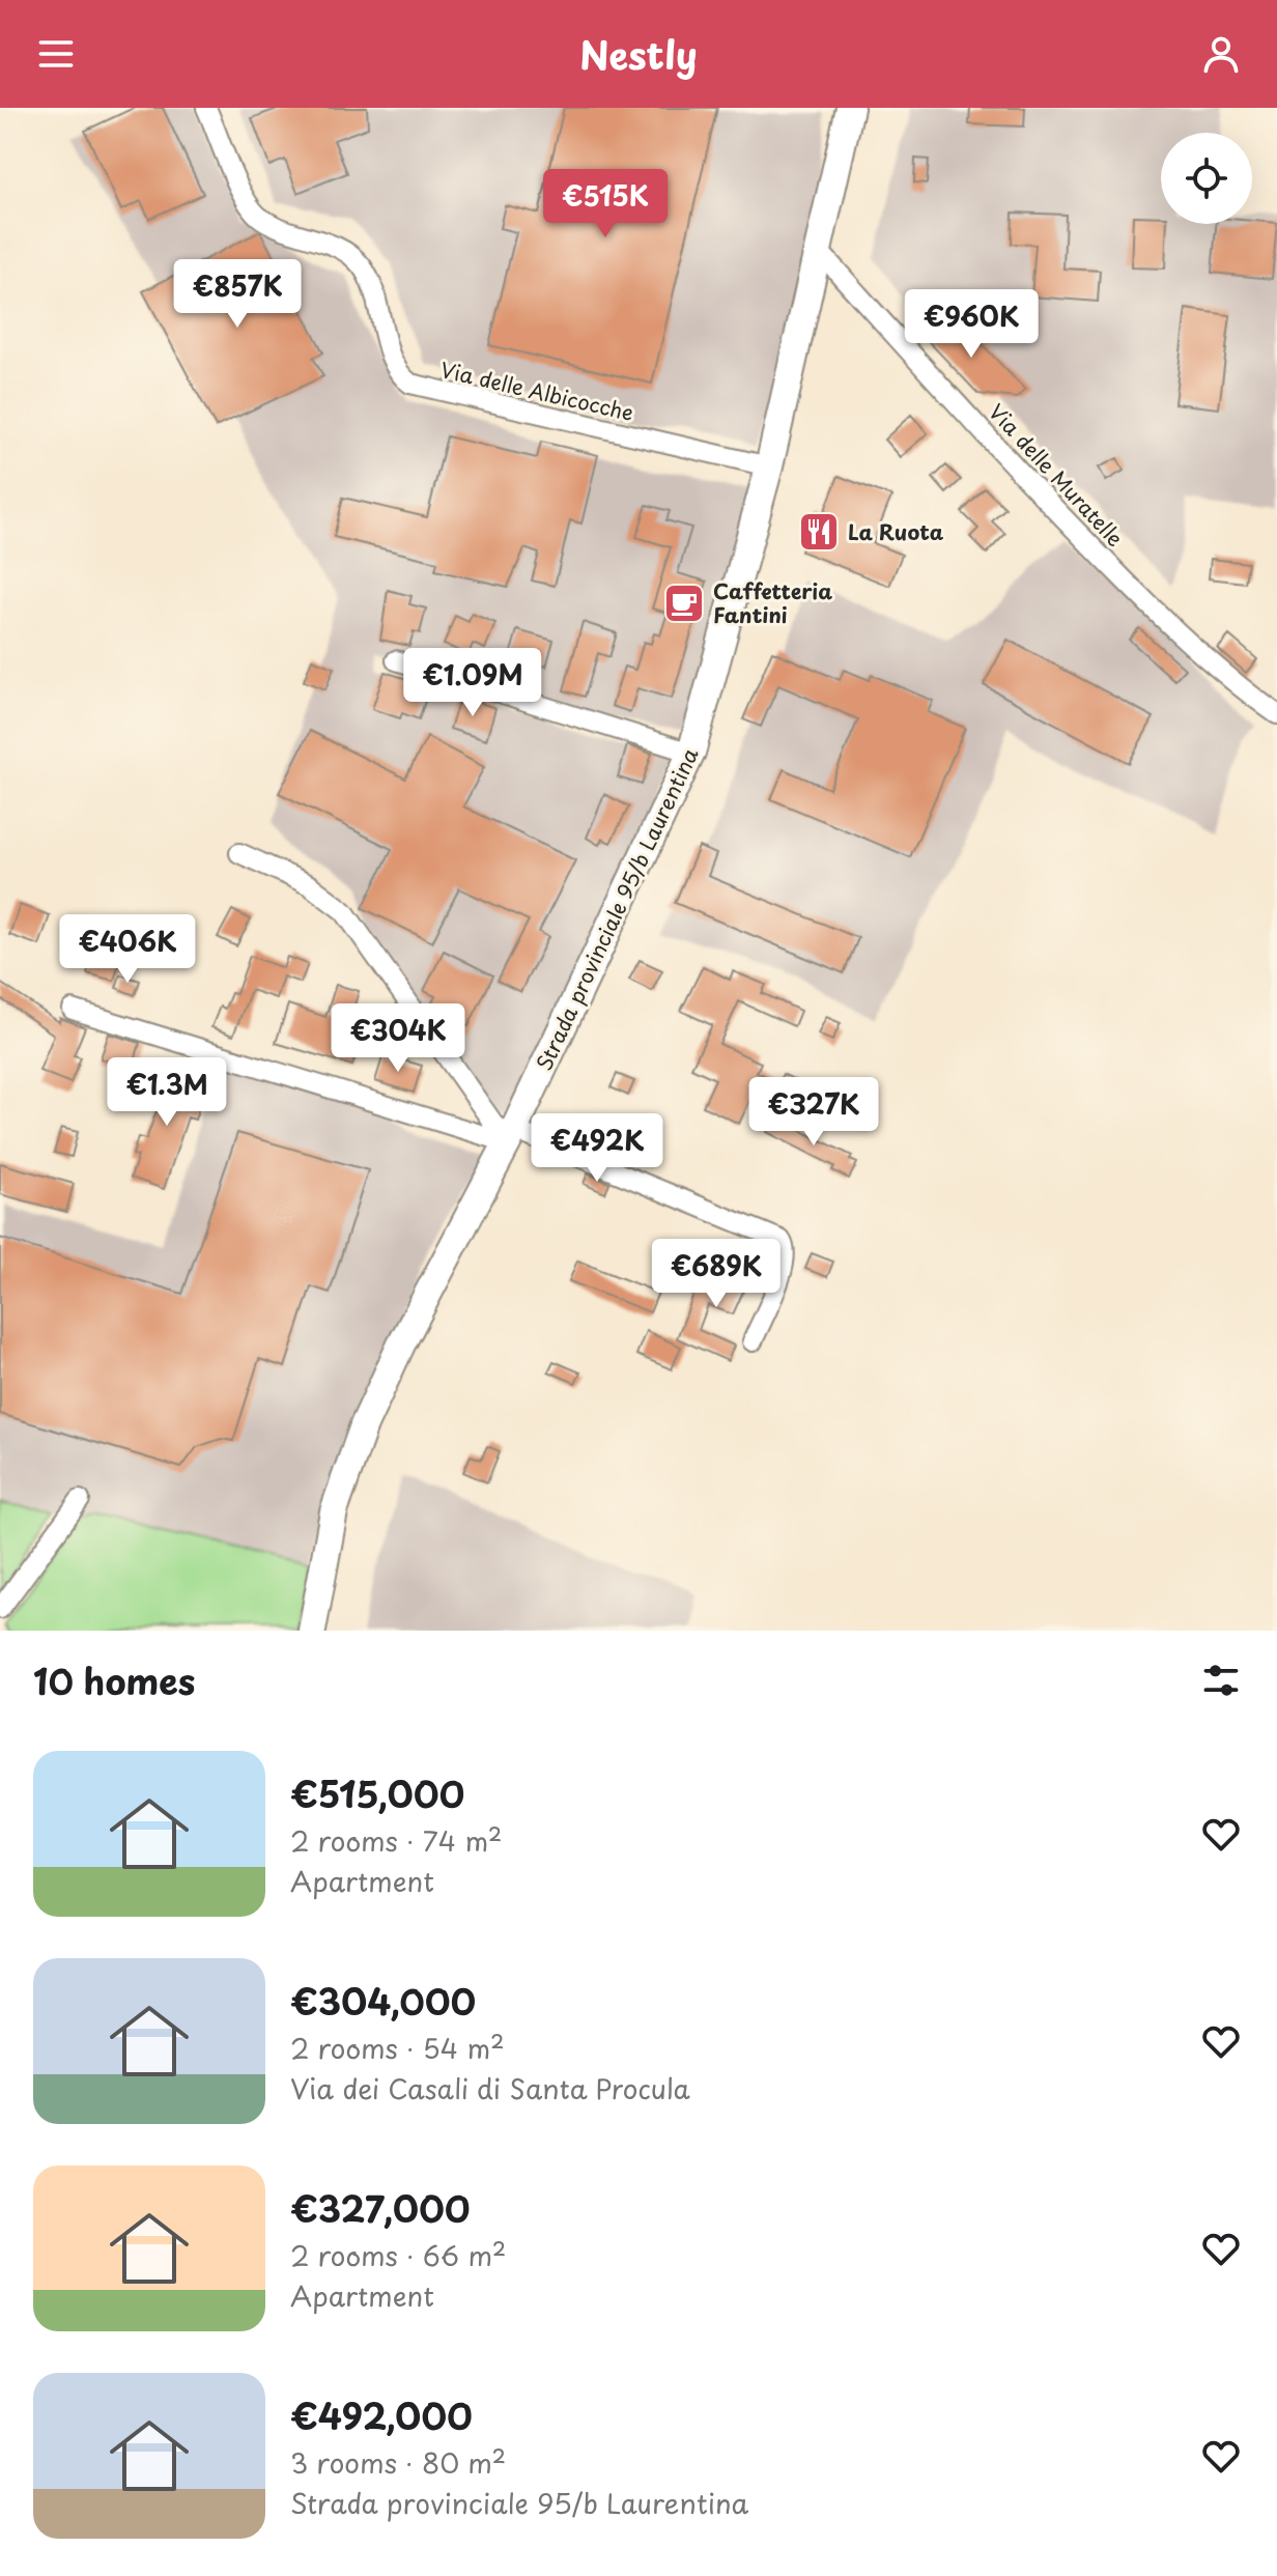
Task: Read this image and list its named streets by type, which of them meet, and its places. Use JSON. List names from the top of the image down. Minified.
{"streets":{"main road":["Strada provinciale 95/b Laurentina"],"street":["Via delle Albicocche","Via delle Muratelle"]},"crossings":[["Via delle Albicocche","Strada provinciale 95/b Laurentina"],["Via delle Muratelle","Strada provinciale 95/b Laurentina"]],"places":{"restaurant":["La Ruota"],"cafe":["Caffetteria Fantini"]},"page":{"header":"Nestly","price":["€515K","€857K","€960K","€1.09M","€406K","€304K","€1.3M","€327K","€492K","€689K"],"heading":"10 homes","list":[{"name":"€515,000","note":"2 rooms · 74 m² · Apartment"},{"name":"€304,000","note":"2 rooms · 54 m² · Via dei Casali di Santa Procula"},{"name":"€327,000","note":"2 rooms · 66 m² · Apartment"},{"name":"€492,000","note":"3 rooms · 80 m² · Strada provinciale 95/b Laurentina"}]}}
